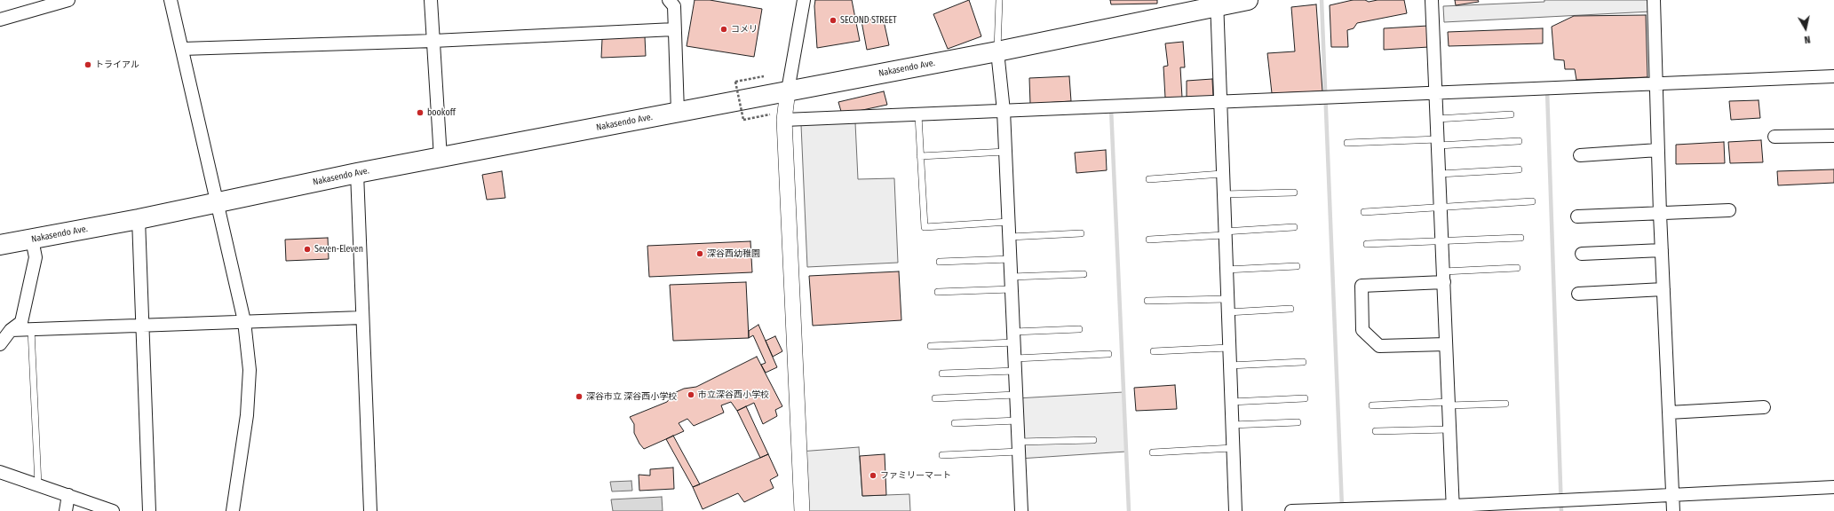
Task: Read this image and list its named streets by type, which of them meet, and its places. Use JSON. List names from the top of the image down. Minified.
{"streets":{"highway":["Nakasendo Ave."]},"places":["SECOND STREET","コメリ","トライアル","bookoff","Seven-Eleven","深谷西幼稚園","市立深谷西小学校","深谷市立 深谷西小学校","ファミリーマート"],"north":"bottom"}
